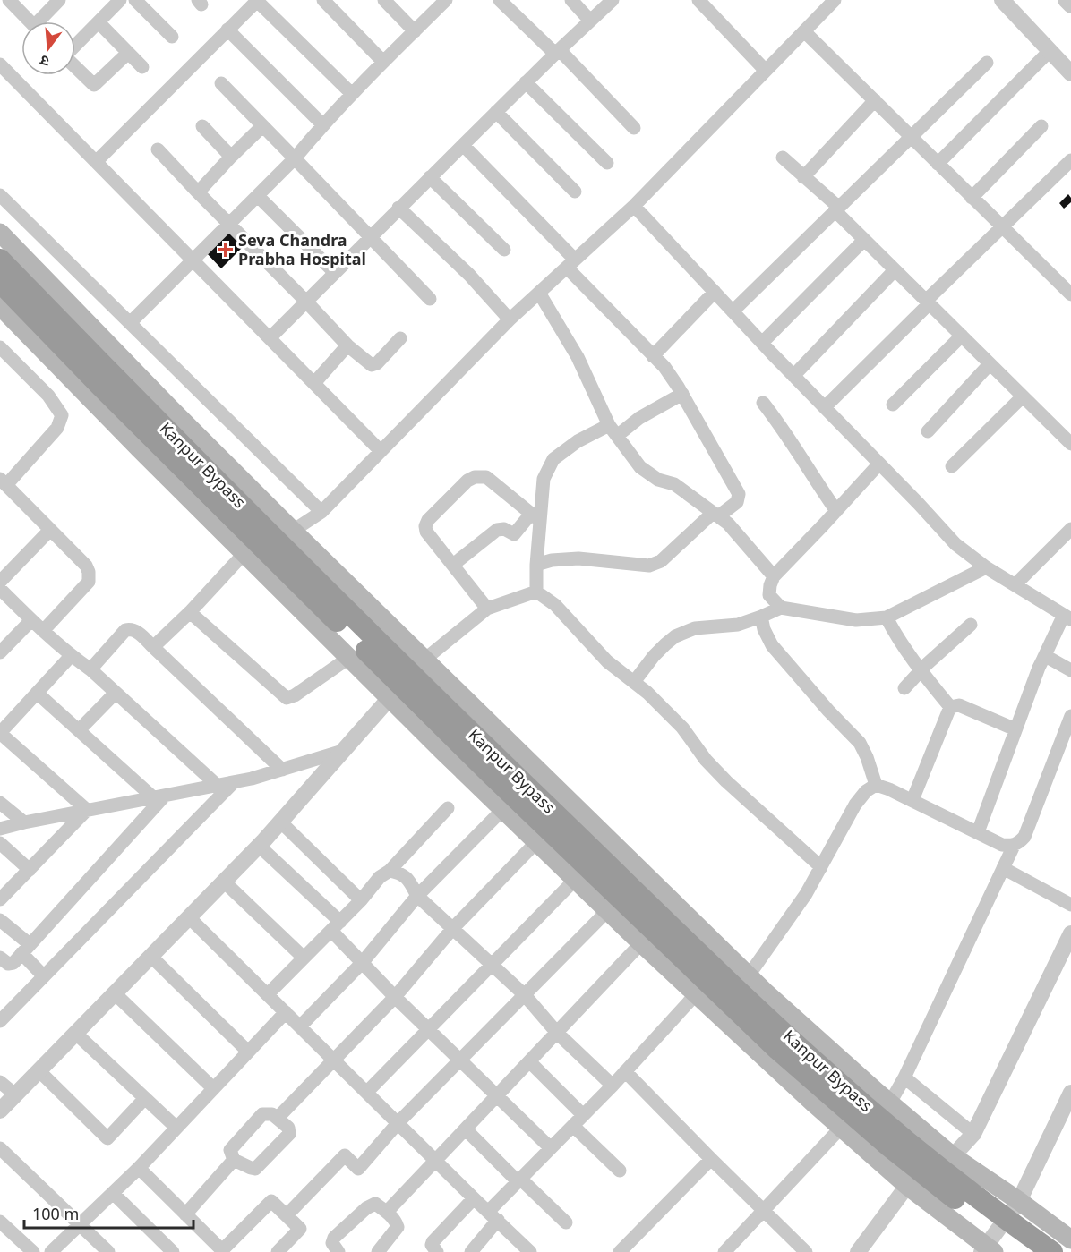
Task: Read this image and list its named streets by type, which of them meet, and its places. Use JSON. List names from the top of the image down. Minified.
{"streets":{"highway":["Kanpur Bypass"]},"places":{"health":["Seva Chandra Prabha Hospital"]},"scale_bar":"100 m","north":"bottom"}
